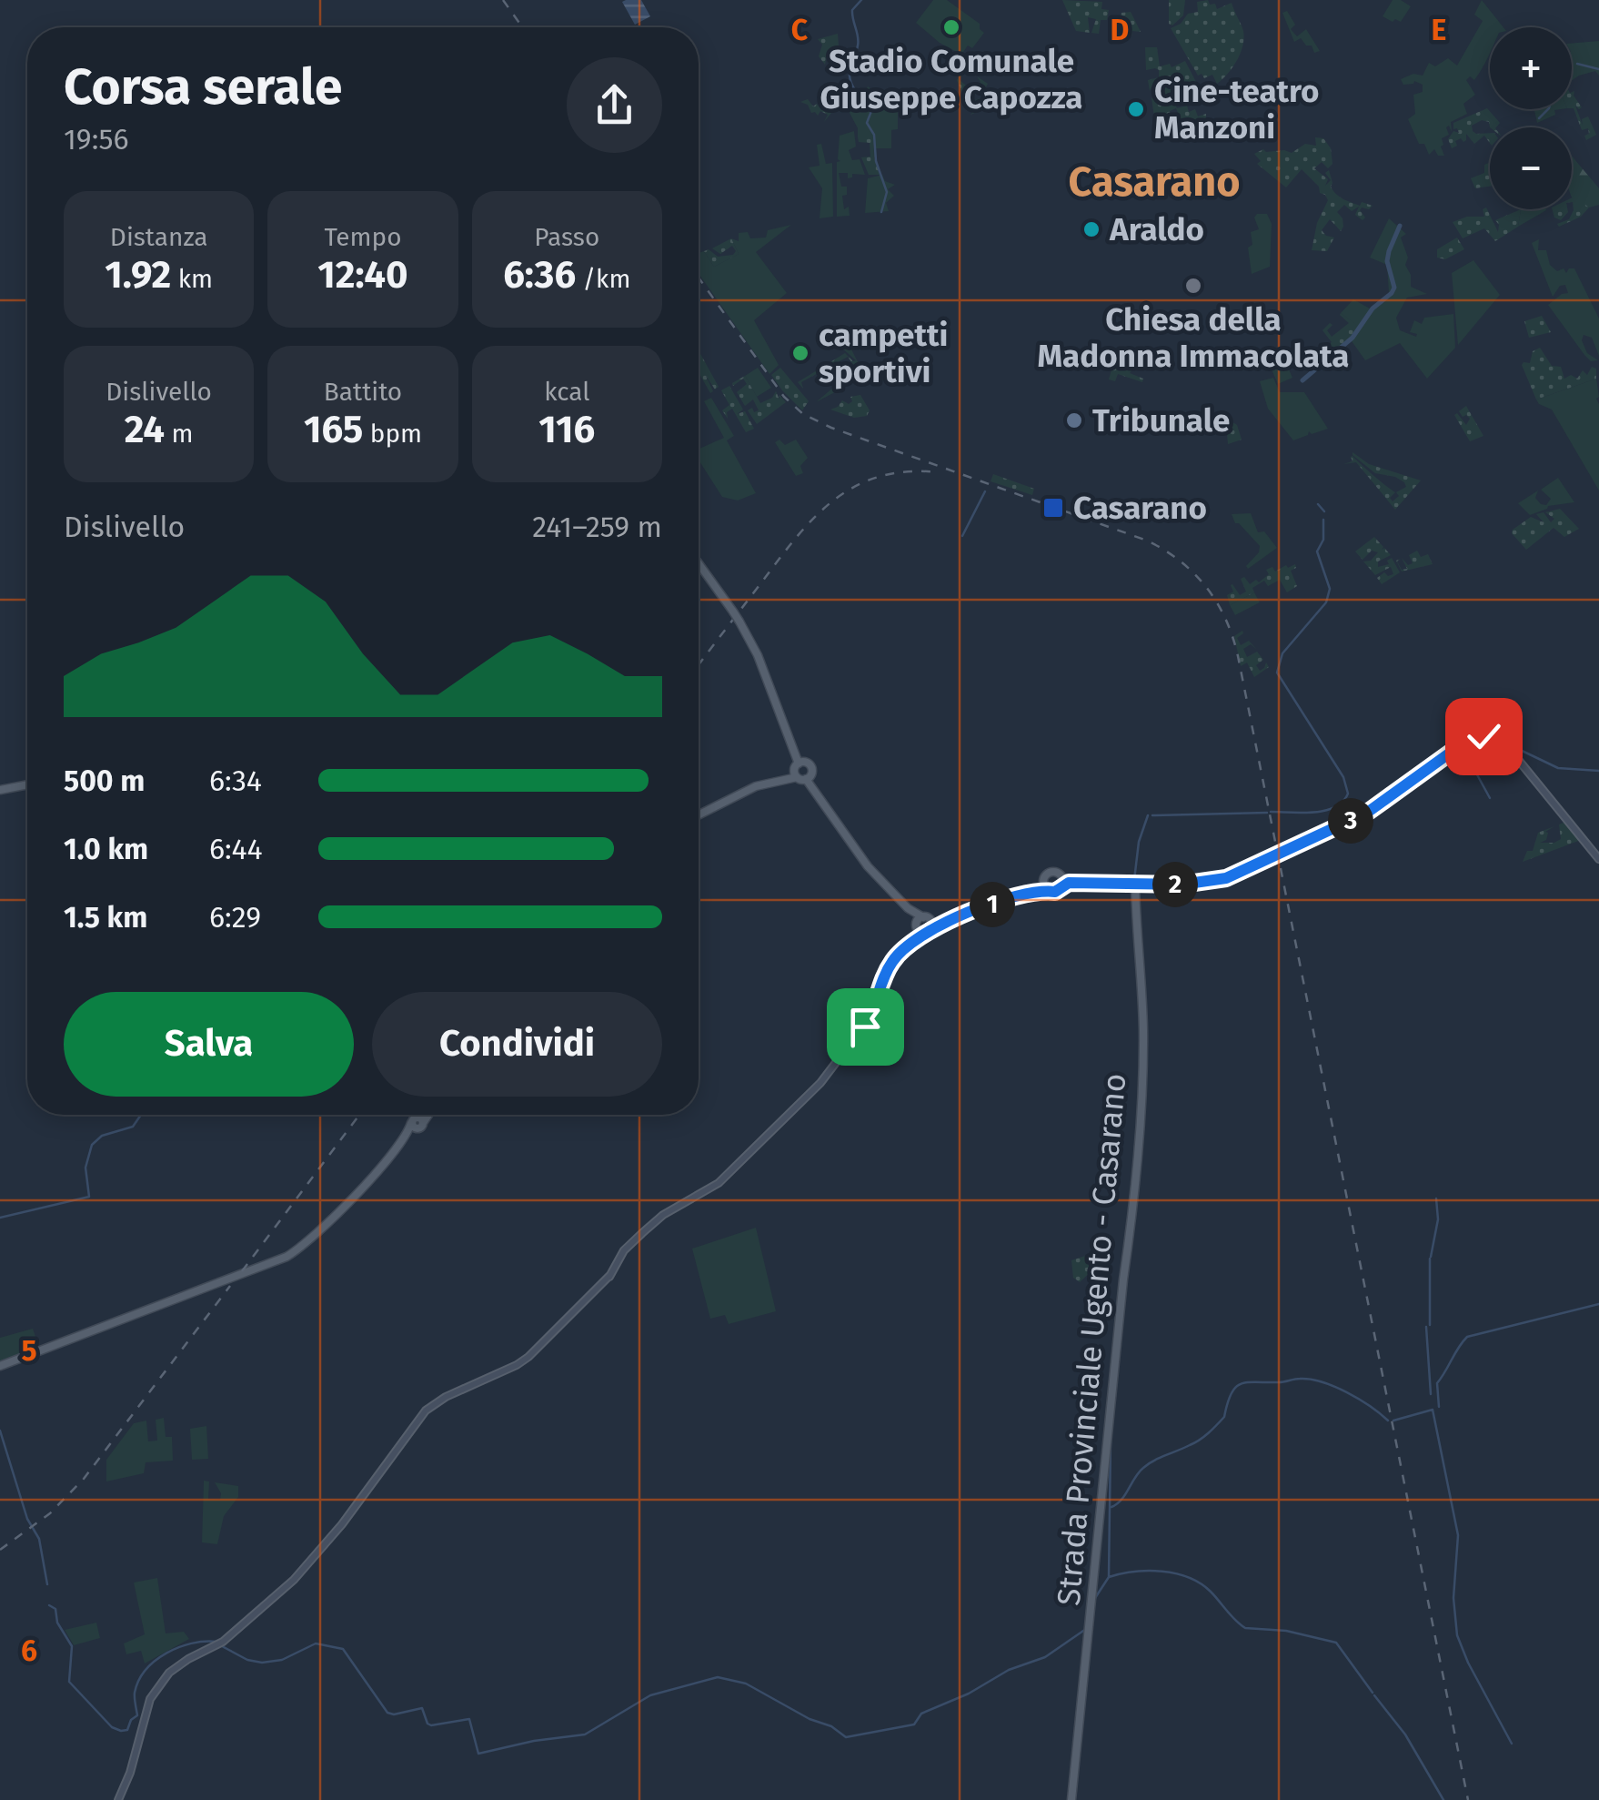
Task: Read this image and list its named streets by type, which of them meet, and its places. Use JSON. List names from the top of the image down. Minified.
{"streets":{"main road":["Strada Provinciale Ugento - Casarano"]},"districts":["Casarano"],"places":{"other":["Stadio Comunale Giuseppe Capozza","Cine-teatro Manzoni","Araldo","Chiesa della Madonna Immacolata","campetti sportivi","Tribunale"],"transit":["Casarano"]},"page":{"map_buttons":["+","−"],"heading":["Corsa serale","19:56"],"stats":[["Distanza","1.92 km"],["Tempo","12:40"],["Passo","6:36 /km"],["Dislivello","24 m"],["Battito","165 bpm"],["kcal","116"]],"chart":["Dislivello","241–259 m"],"list":[{"name":"500 m","note":"6:34"},{"name":"1.0 km","note":"6:44"},{"name":"1.5 km","note":"6:29"}],"pins":["3","2","1"],"buttons":["Salva","Condividi"]},"grid":{"columns":["C","D","E"],"rows":["5","6"]}}
